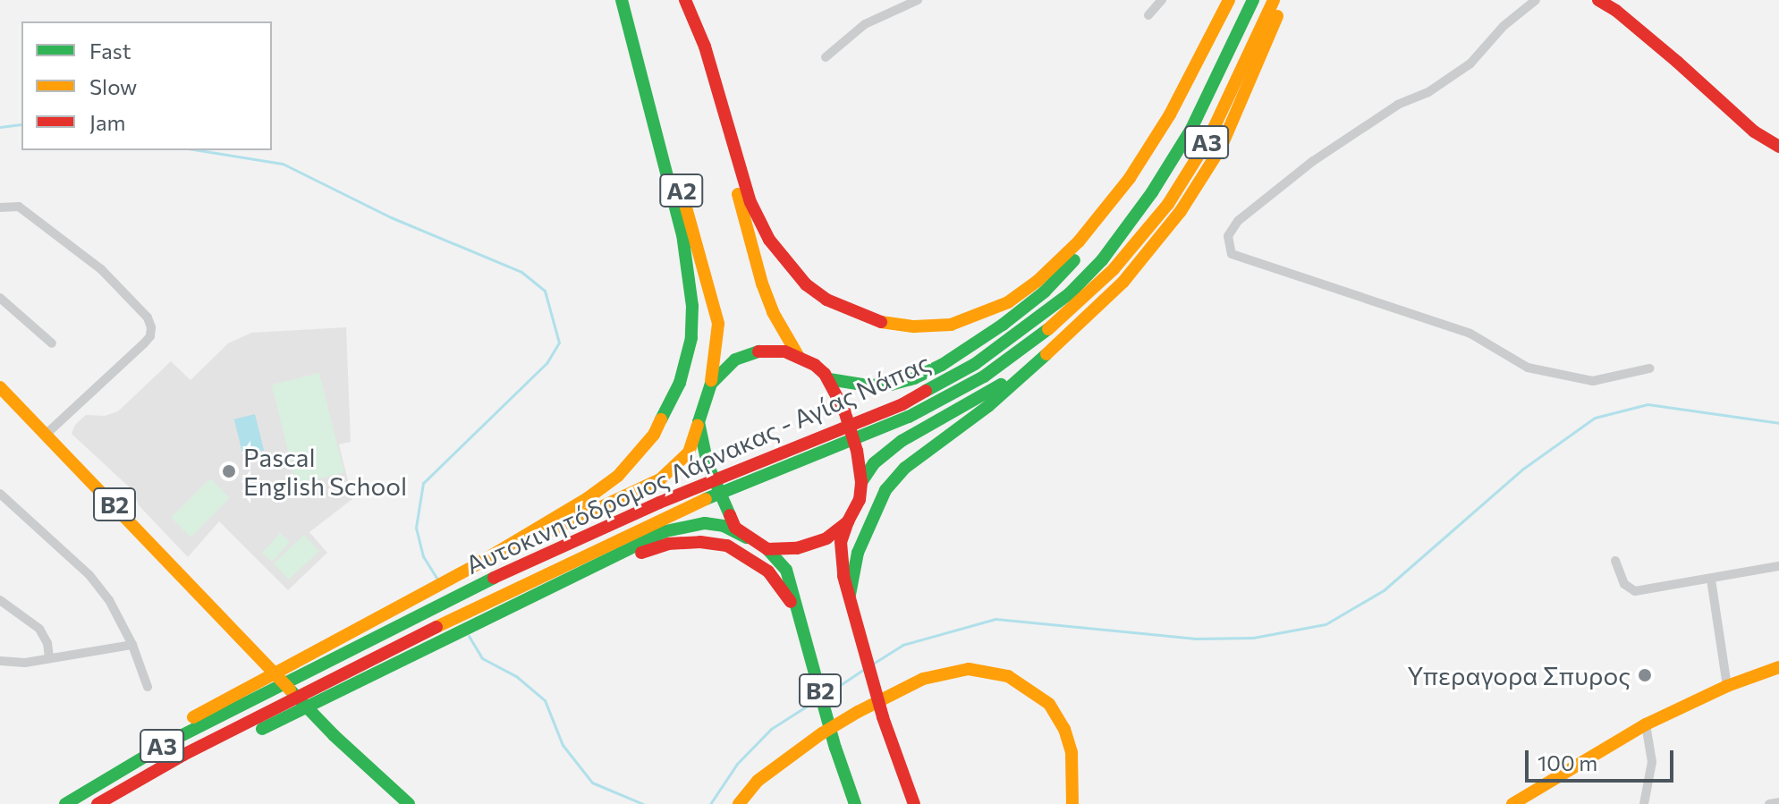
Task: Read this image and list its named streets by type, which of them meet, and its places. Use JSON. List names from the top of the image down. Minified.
{"streets":{"main road":["A3","A2","Αυτοκινητόδρομος Λάρνακας - Αγίας Νάπας","B2"]},"crossings":[["A2","B2"]],"places":["Pascal English School","Υπεραγορα Σπυρος"],"legend":["Fast","Slow","Jam"],"scale_bar":"100 m"}
